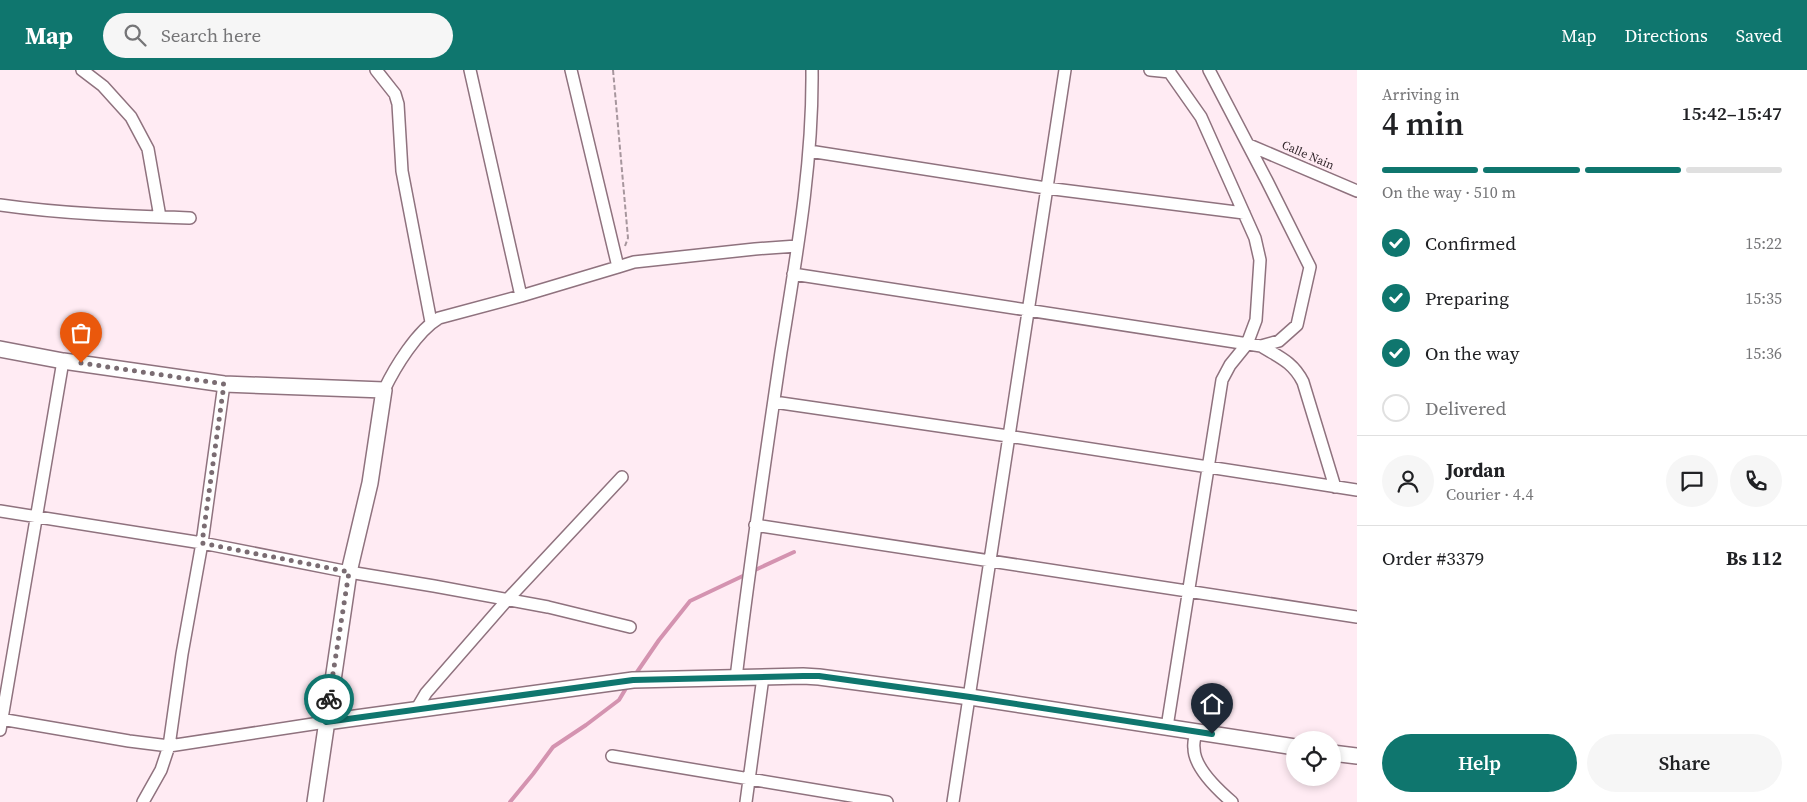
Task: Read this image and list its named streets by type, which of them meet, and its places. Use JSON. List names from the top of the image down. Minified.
{"streets":{"street":["Calle Nain"]},"page":{"header":"Map","search":"Search here","nav":["Map","Directions","Saved"],"heading":["4 min","Arriving in","15:42–15:47"],"panel":["Jordan","Courier · 4.4","Order #3379","Bs 112"],"bar":"On the way · 510 m","list":[["Confirmed","15:22"],["Preparing","15:35"],["On the way","15:36"],"Delivered"],"buttons":["Help","Share"]}}
